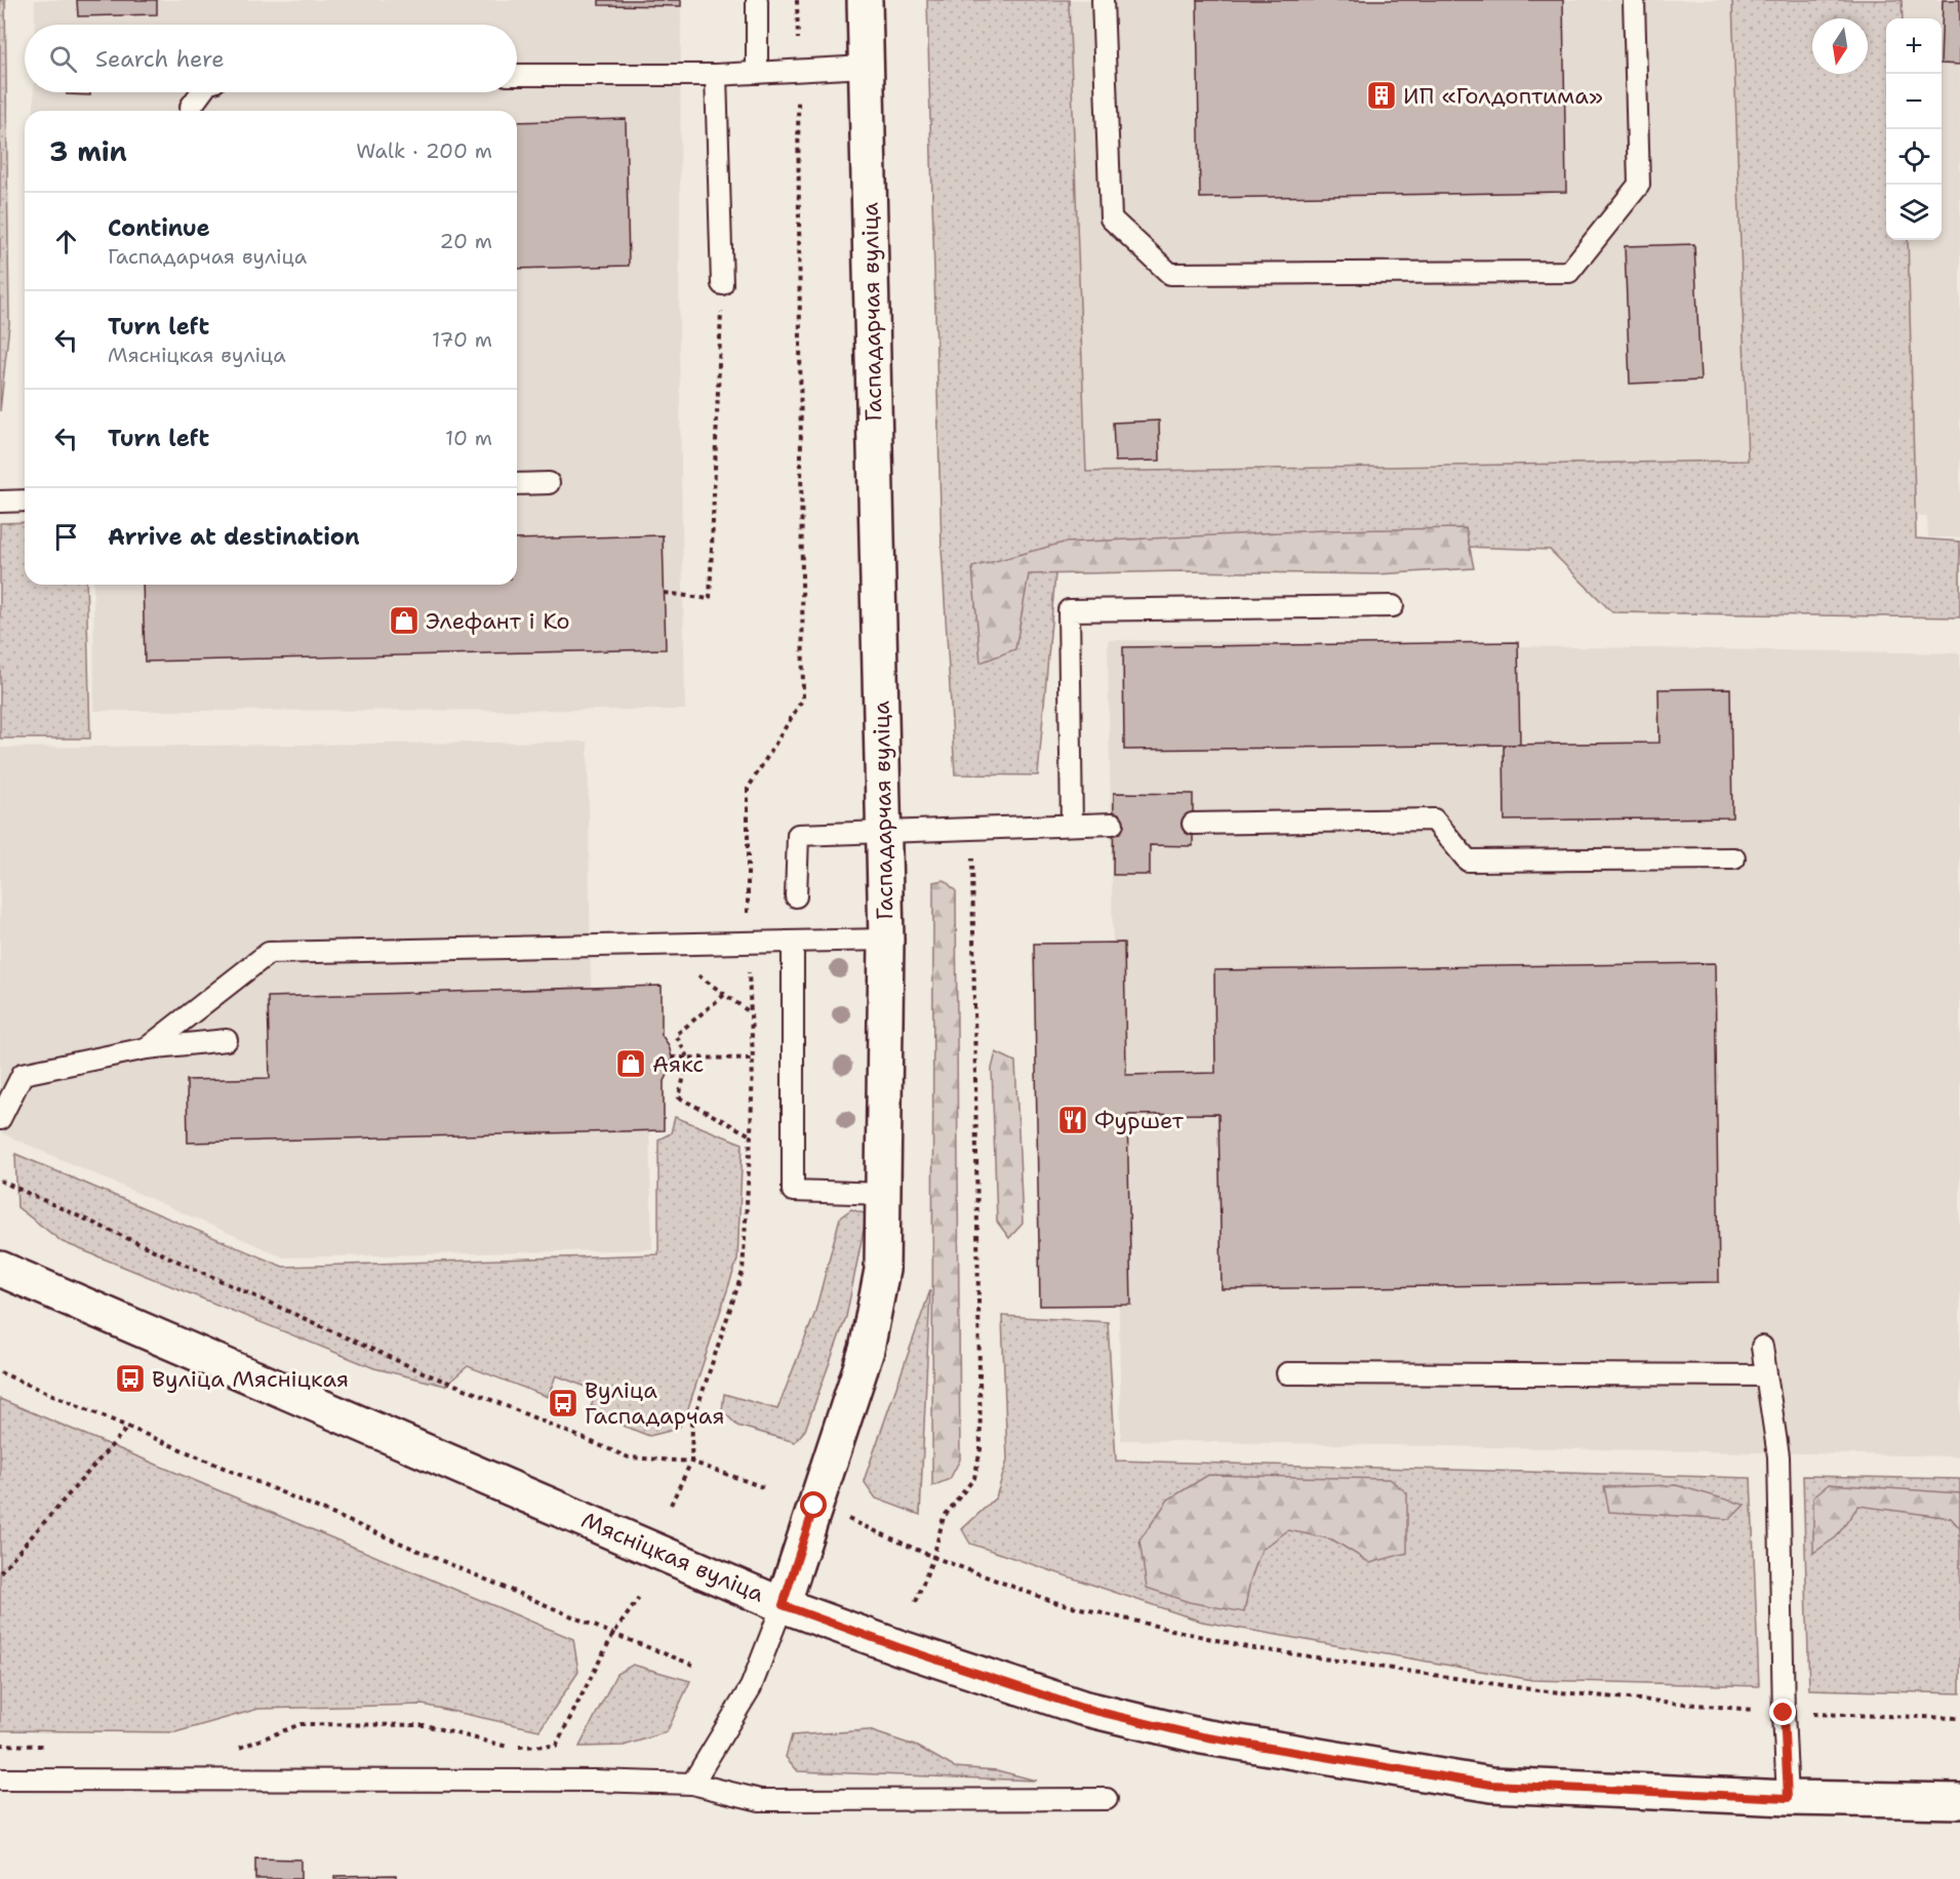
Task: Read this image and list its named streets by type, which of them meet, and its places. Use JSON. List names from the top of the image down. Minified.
{"streets":{"main road":["Гаспадарчая вуліца","Мясніцкая вуліца"]},"crossings":[["Гаспадарчая вуліца","Мясніцкая вуліца"]],"places":{"building":["ИП «Голдоптима»"],"shop":["Элефант і Ко","Аякс"],"restaurant":["Фуршет"],"bus stop":["Вуліца Мясніцкая","Вуліца Гаспадарчая"]},"north":"bottom","page":{"map_buttons":["+","−"],"search":"Search here","heading":["3 min","Walk · 200 m"],"list":[["Continue","Гаспадарчая вуліца","20 m"],["Turn left","Мясніцкая вуліца","170 m"],["Turn left","10 m"],"Arrive at destination"]}}
